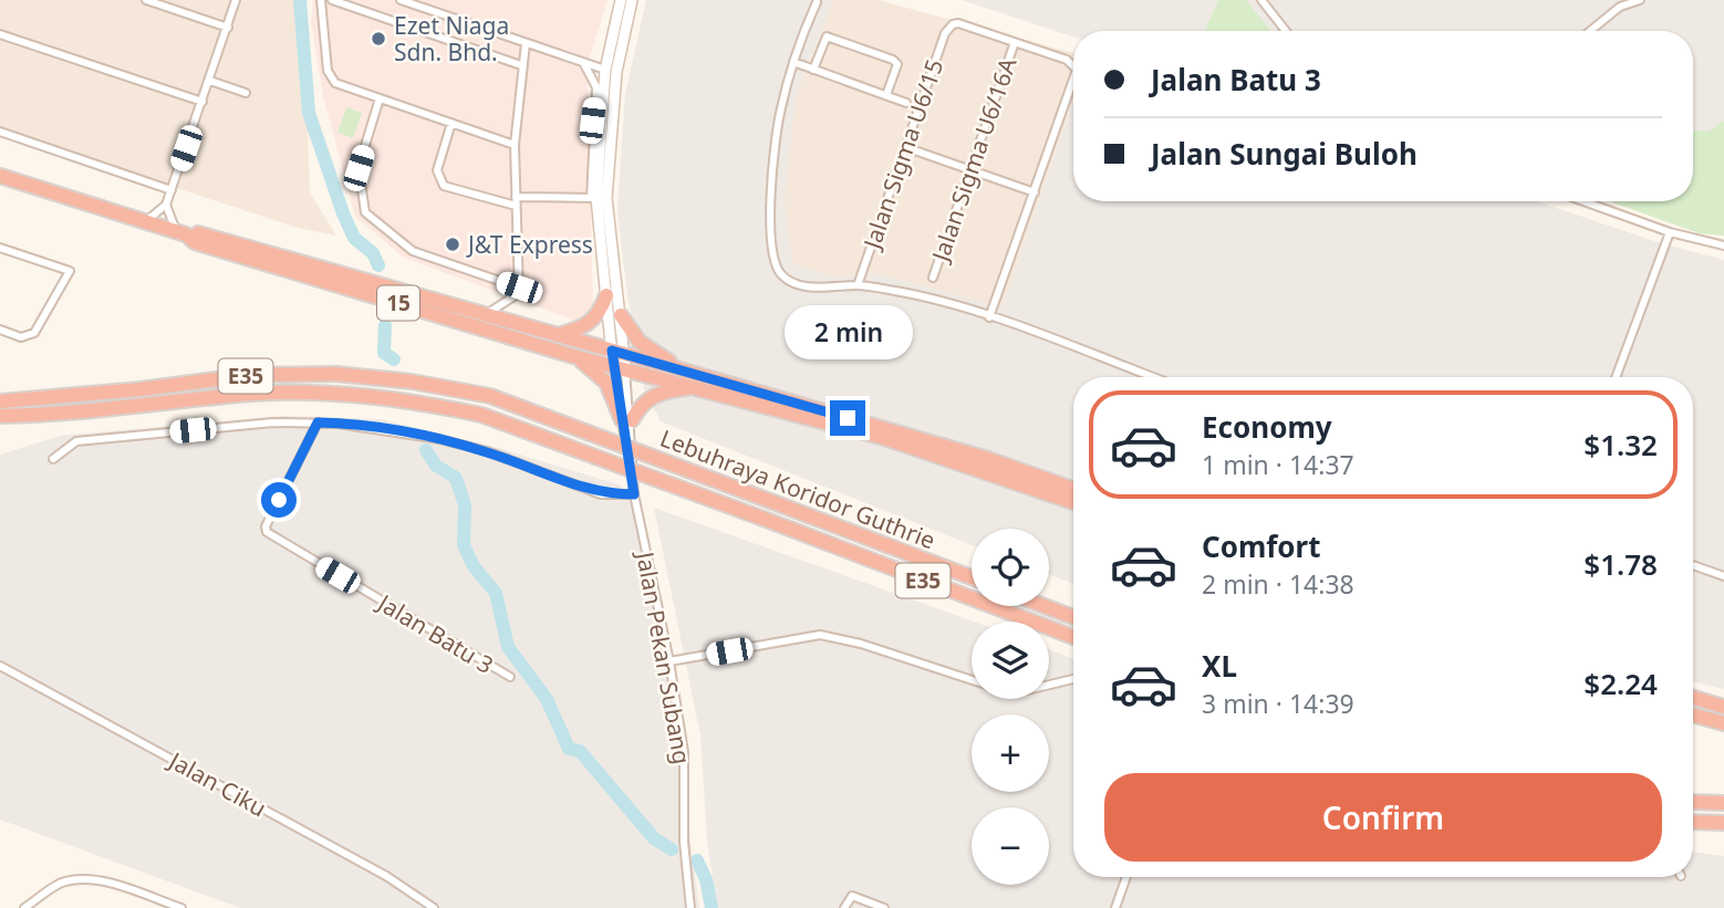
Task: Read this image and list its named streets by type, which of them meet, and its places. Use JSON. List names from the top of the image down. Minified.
{"streets":{"highway":["15","E35","Lebuhraya Koridor Guthrie"],"street":["Jalan Sigma U6/15","Jalan Sigma U6/16A","Jalan Batu 3","Jalan Pekan Subang","Jalan Ciku"]},"crossings":[["Jalan Sigma U6/15","Jalan Sigma U6/16A"],["15","Jalan Pekan Subang"]],"places":["Ezet Niaga Sdn. Bhd.","J&T Express"],"page":{"banner":["Jalan Batu 3","Jalan Sungai Buloh"],"bubble":"2 min","list":[{"name":"Economy","note":"1 min · 14:37","value":"$1.32"},{"name":"Comfort","note":"2 min · 14:38","value":"$1.78"},{"name":"XL","note":"3 min · 14:39","value":"$2.24"}],"map_buttons":["+","−"],"buttons":"Confirm"}}
